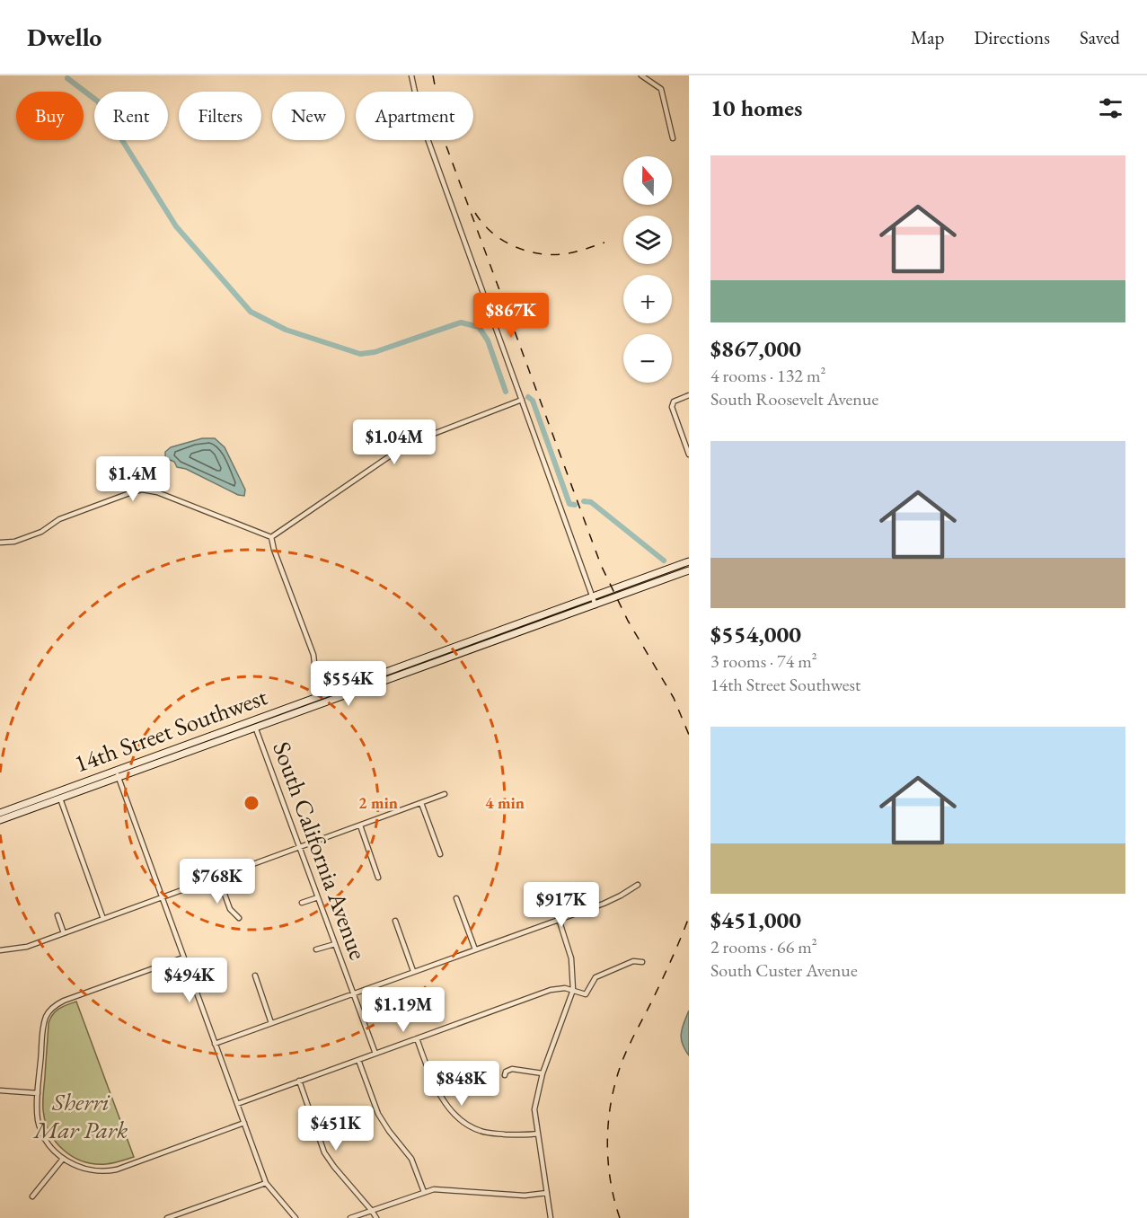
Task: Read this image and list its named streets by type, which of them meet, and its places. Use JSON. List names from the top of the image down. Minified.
{"streets":{"main road":["14th Street Southwest"],"street":["South California Avenue"]},"crossings":[["14th Street Southwest","South California Avenue"]],"parks":["Sherri Mar Park"],"north":"top","page":{"header":"Dwello","nav":["Map","Directions","Saved"],"heading":"10 homes","chip":["Buy","Rent","Filters","New","Apartment"],"list":[{"name":"$867,000","note":"4 rooms · 132 m² · South Roosevelt Avenue"},{"name":"$554,000","note":"3 rooms · 74 m² · 14th Street Southwest"},{"name":"$451,000","note":"2 rooms · 66 m² · South Custer Avenue"}],"map_buttons":["+","−"],"price":["$867K","$1.04M","$1.4M","$554K","$768K","$917K","$494K","$1.19M","$848K","$451K"]},"rings":["2 min","4 min"]}
